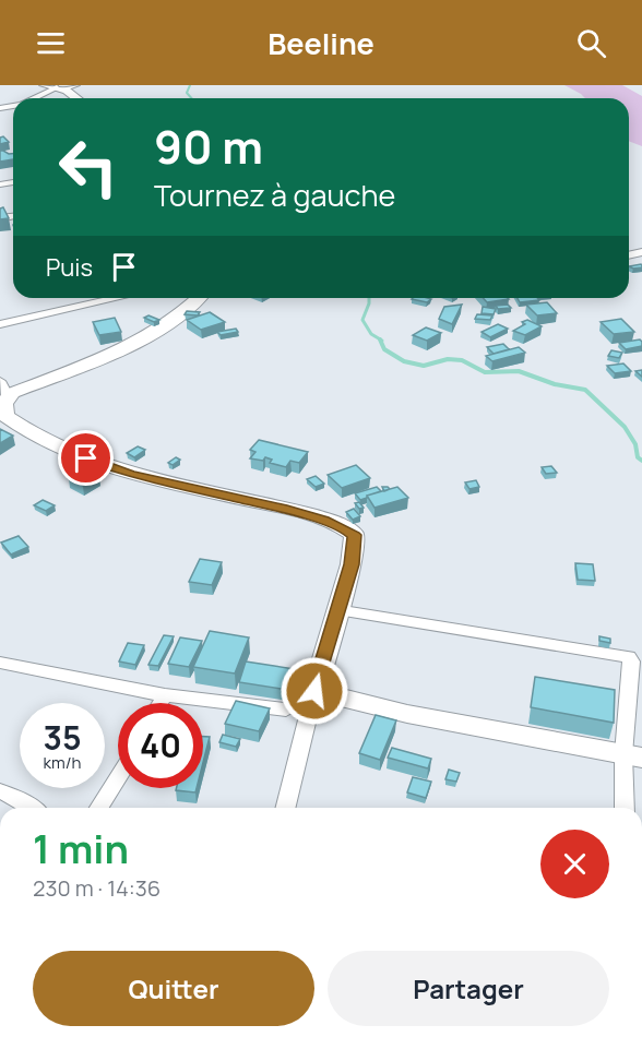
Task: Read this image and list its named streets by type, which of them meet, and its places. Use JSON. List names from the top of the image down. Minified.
{"page":{"header":"Beeline","turn":["90 m","Tournez à gauche"],"then":"Puis","speed":"35 km/h","limit":"40","heading":["1 min","230 m · 14:36"],"buttons":["Quitter","Partager"]}}
